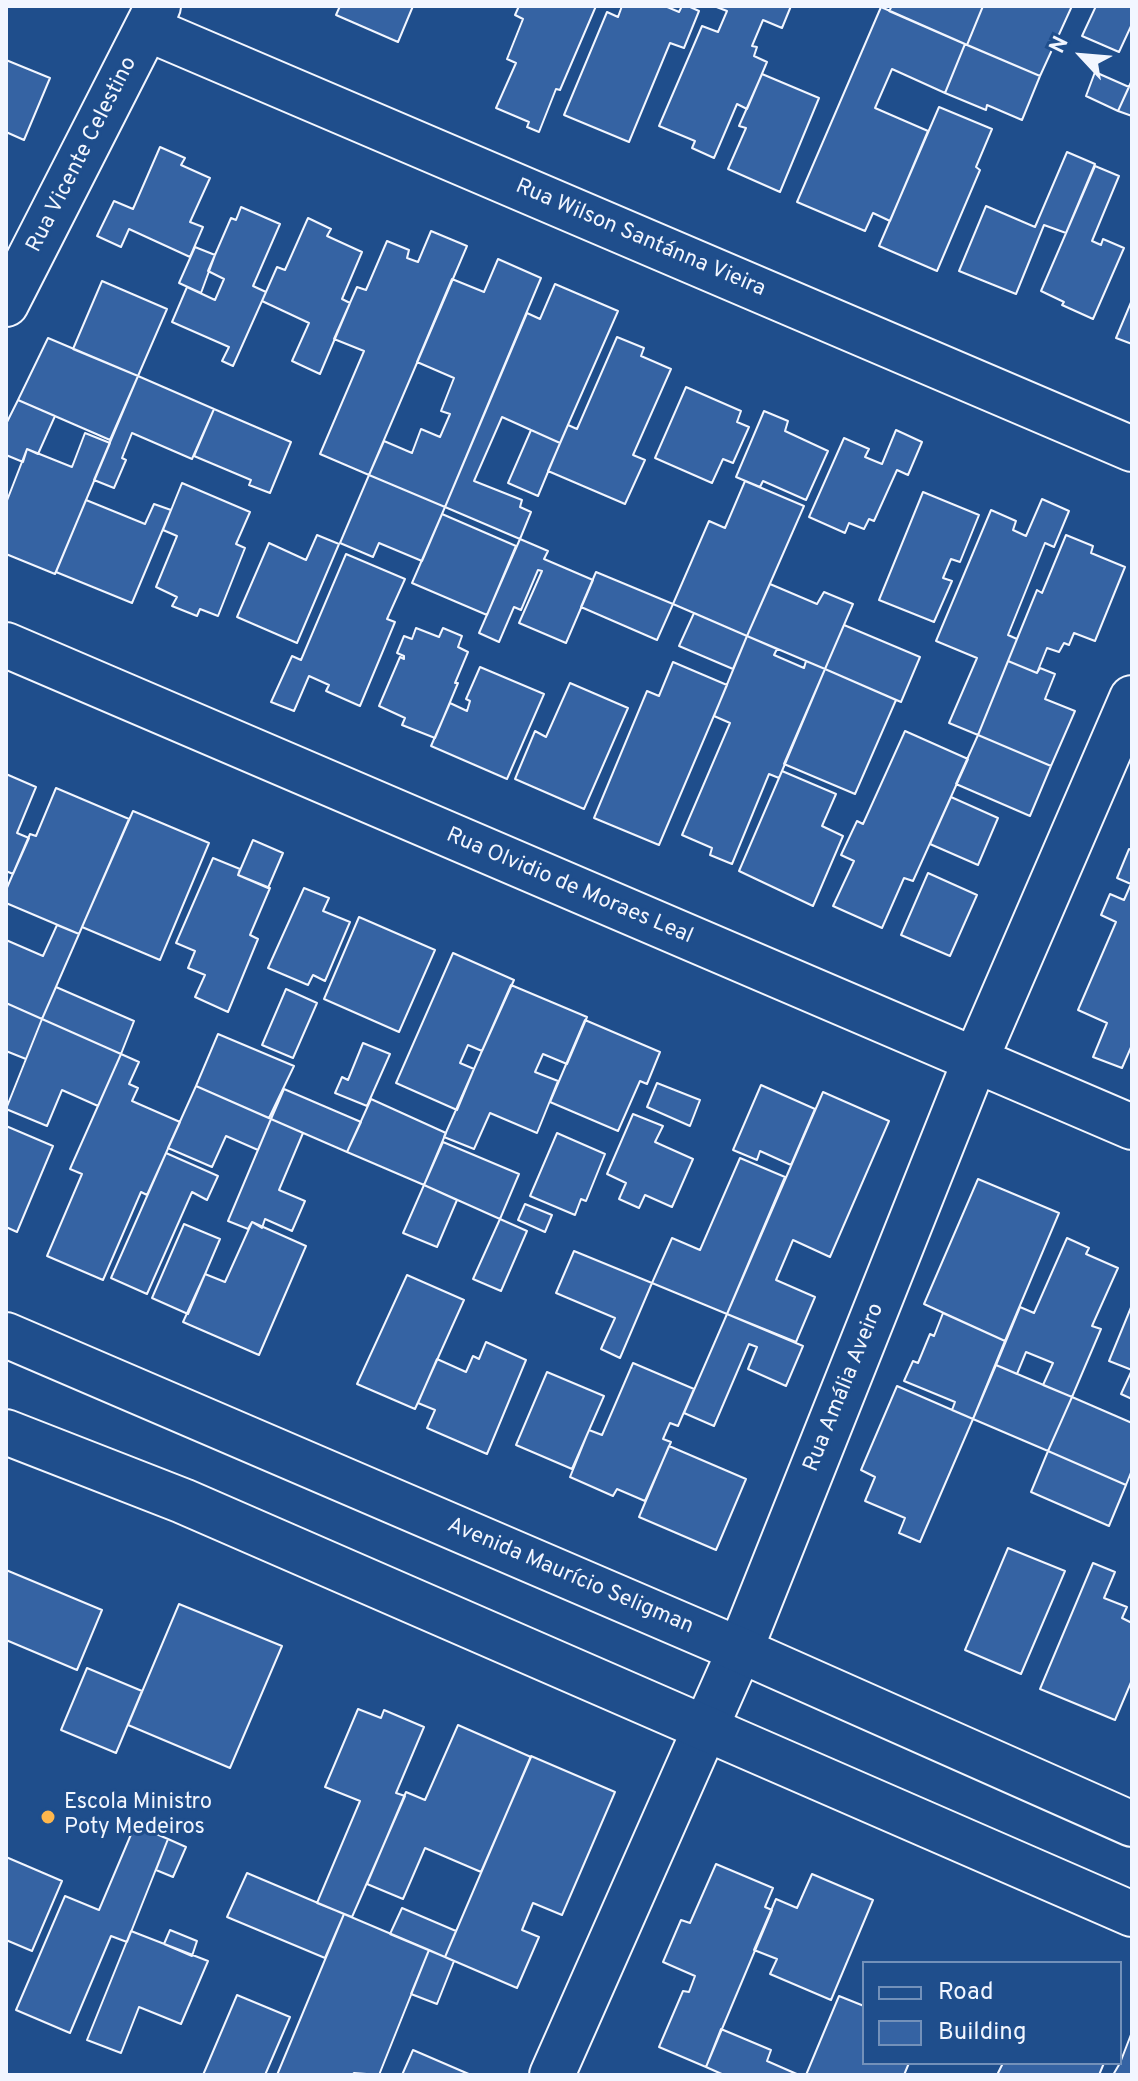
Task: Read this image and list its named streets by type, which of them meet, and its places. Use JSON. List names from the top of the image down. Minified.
{"streets":{"street":["Rua Vicente Celestino","Rua Wilson Santánna Vieira","Rua Olvidio de Moraes Leal","Rua Amália Aveiro","Avenida Maurício Seligman"]},"crossings":[["Rua Vicente Celestino","Rua Wilson Santánna Vieira"],["Rua Olvidio de Moraes Leal","Rua Amália Aveiro"],["Rua Amália Aveiro","Avenida Maurício Seligman"]],"places":["Escola Ministro Poty Medeiros"],"legend":["Road","Building"],"north":"top left"}
